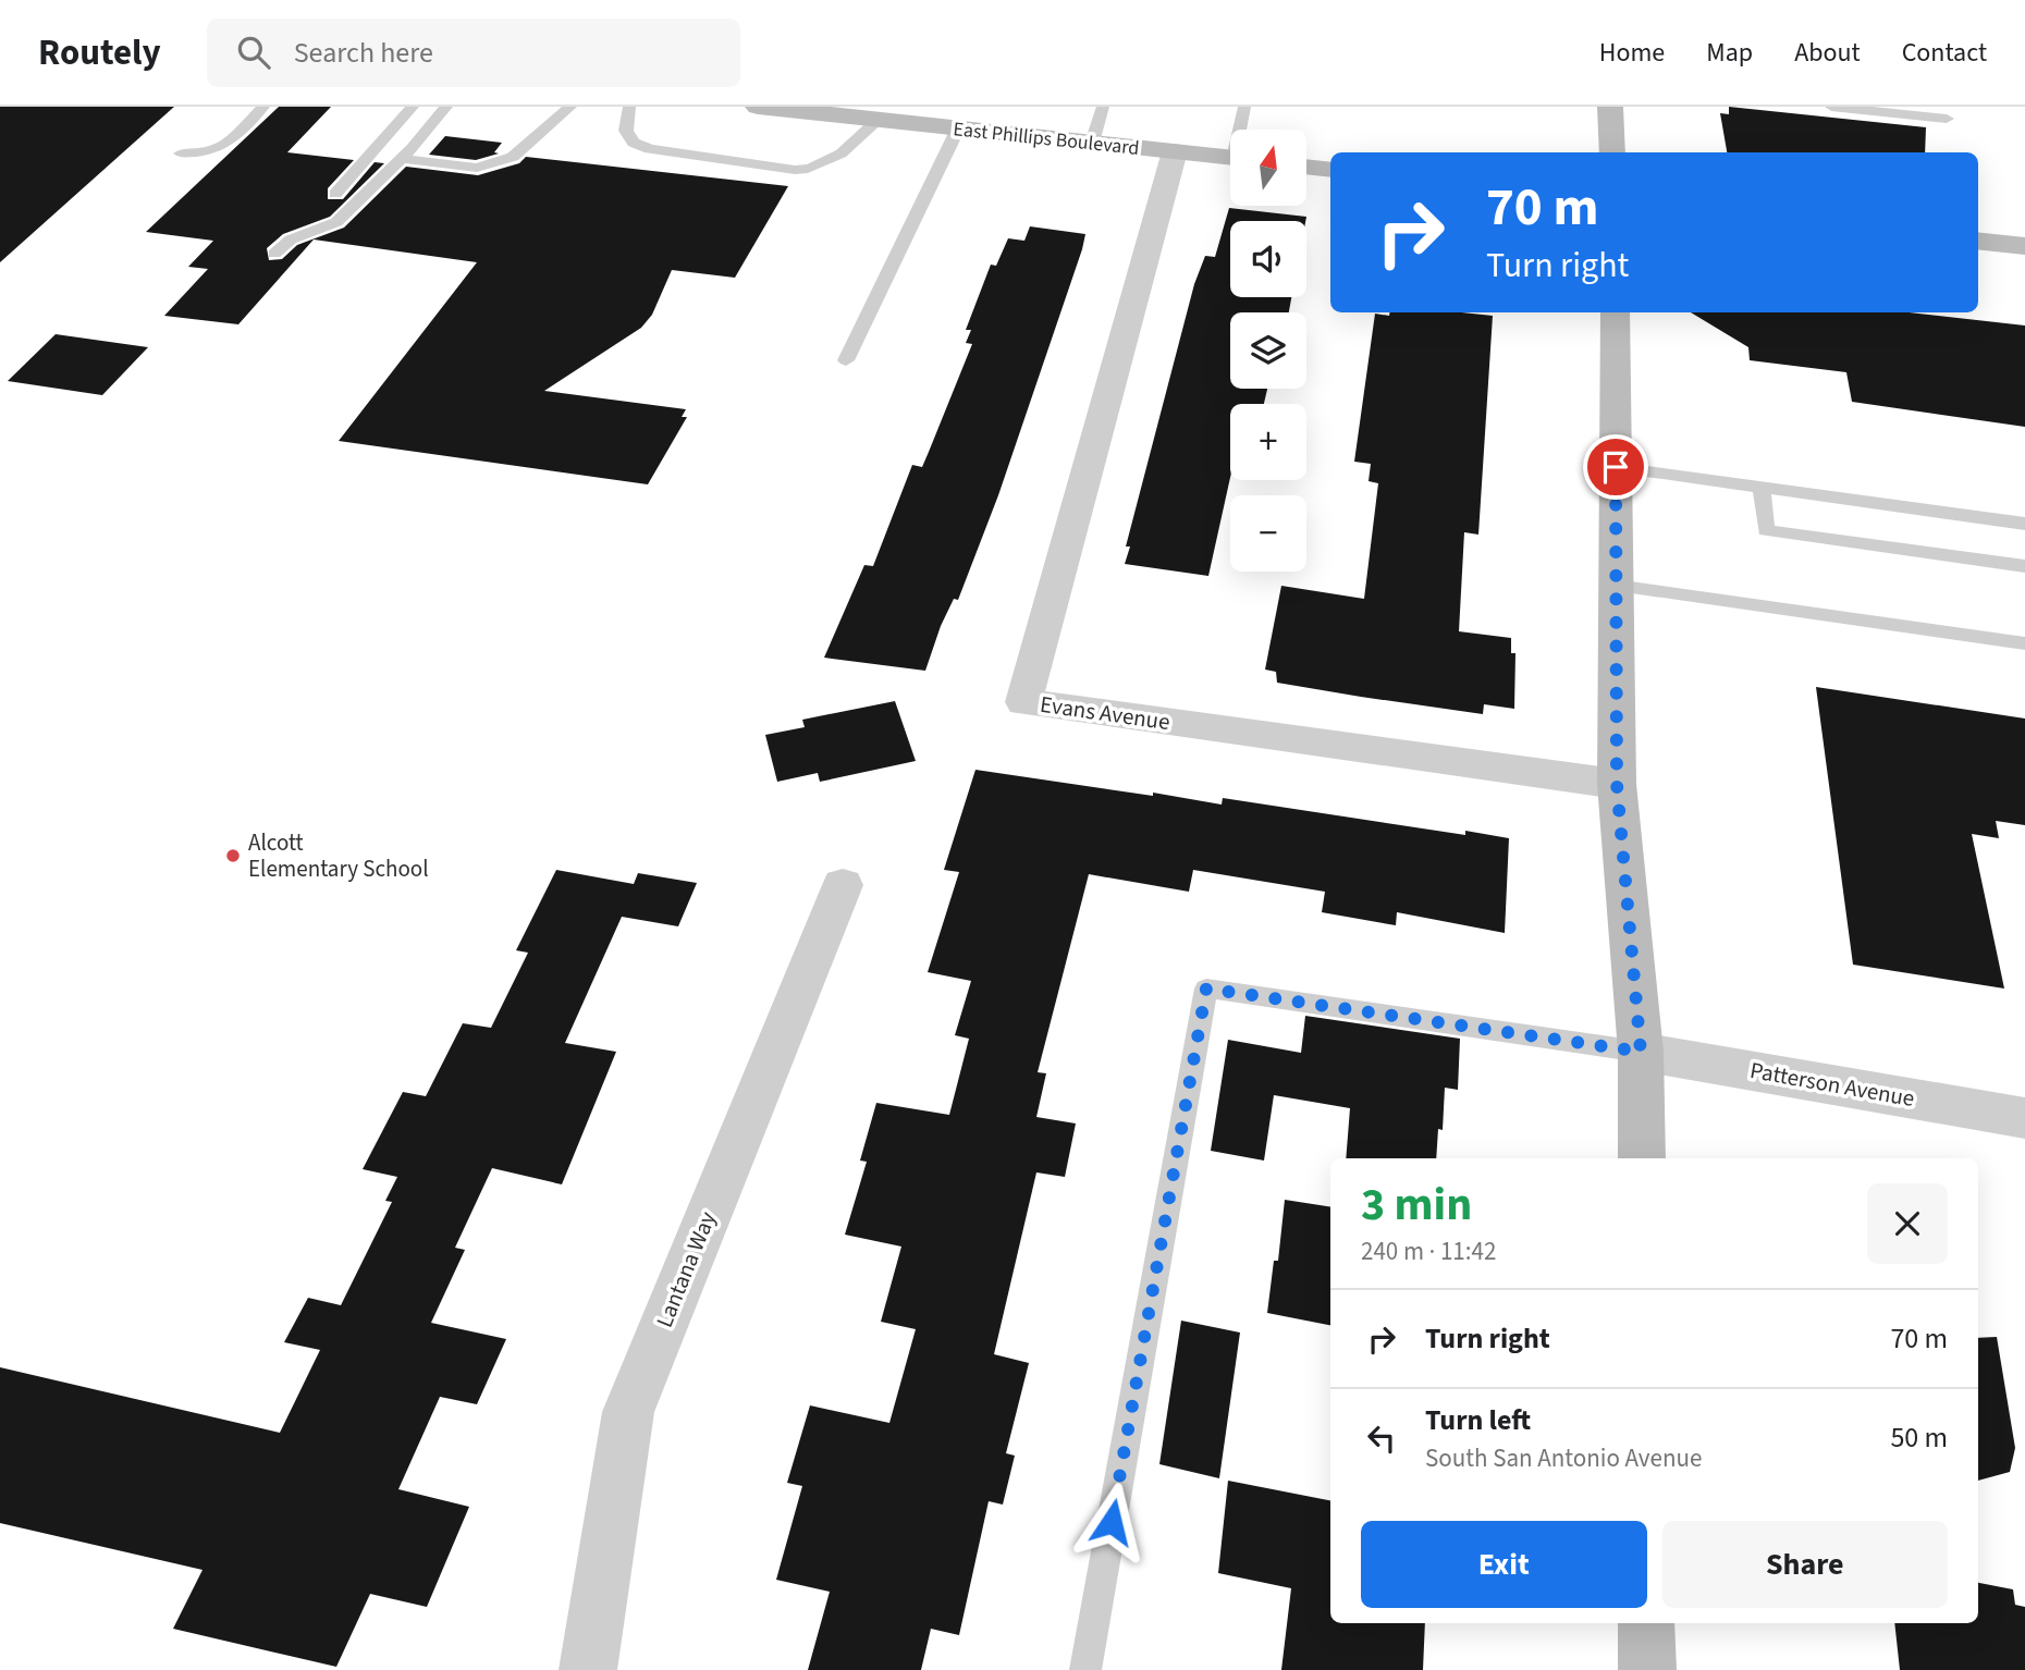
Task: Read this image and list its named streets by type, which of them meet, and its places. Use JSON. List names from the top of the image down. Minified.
{"streets":{"street":["East Phillips Boulevard","Evans Avenue","Patterson Avenue","Lantana Way"]},"crossings":[["East Phillips Boulevard","Evans Avenue"]],"places":["Alcott Elementary School"],"north":"top","page":{"header":"Routely","search":"Search here","nav":["Home","Map","About","Contact"],"map_buttons":["+","−"],"turn":["70 m","Turn right"],"heading":["3 min","240 m · 11:42"],"list":[{"name":"Turn right","value":"70 m"},{"name":"Turn left","note":"South San Antonio Avenue","value":"50 m"}],"buttons":["Exit","Share"]}}
